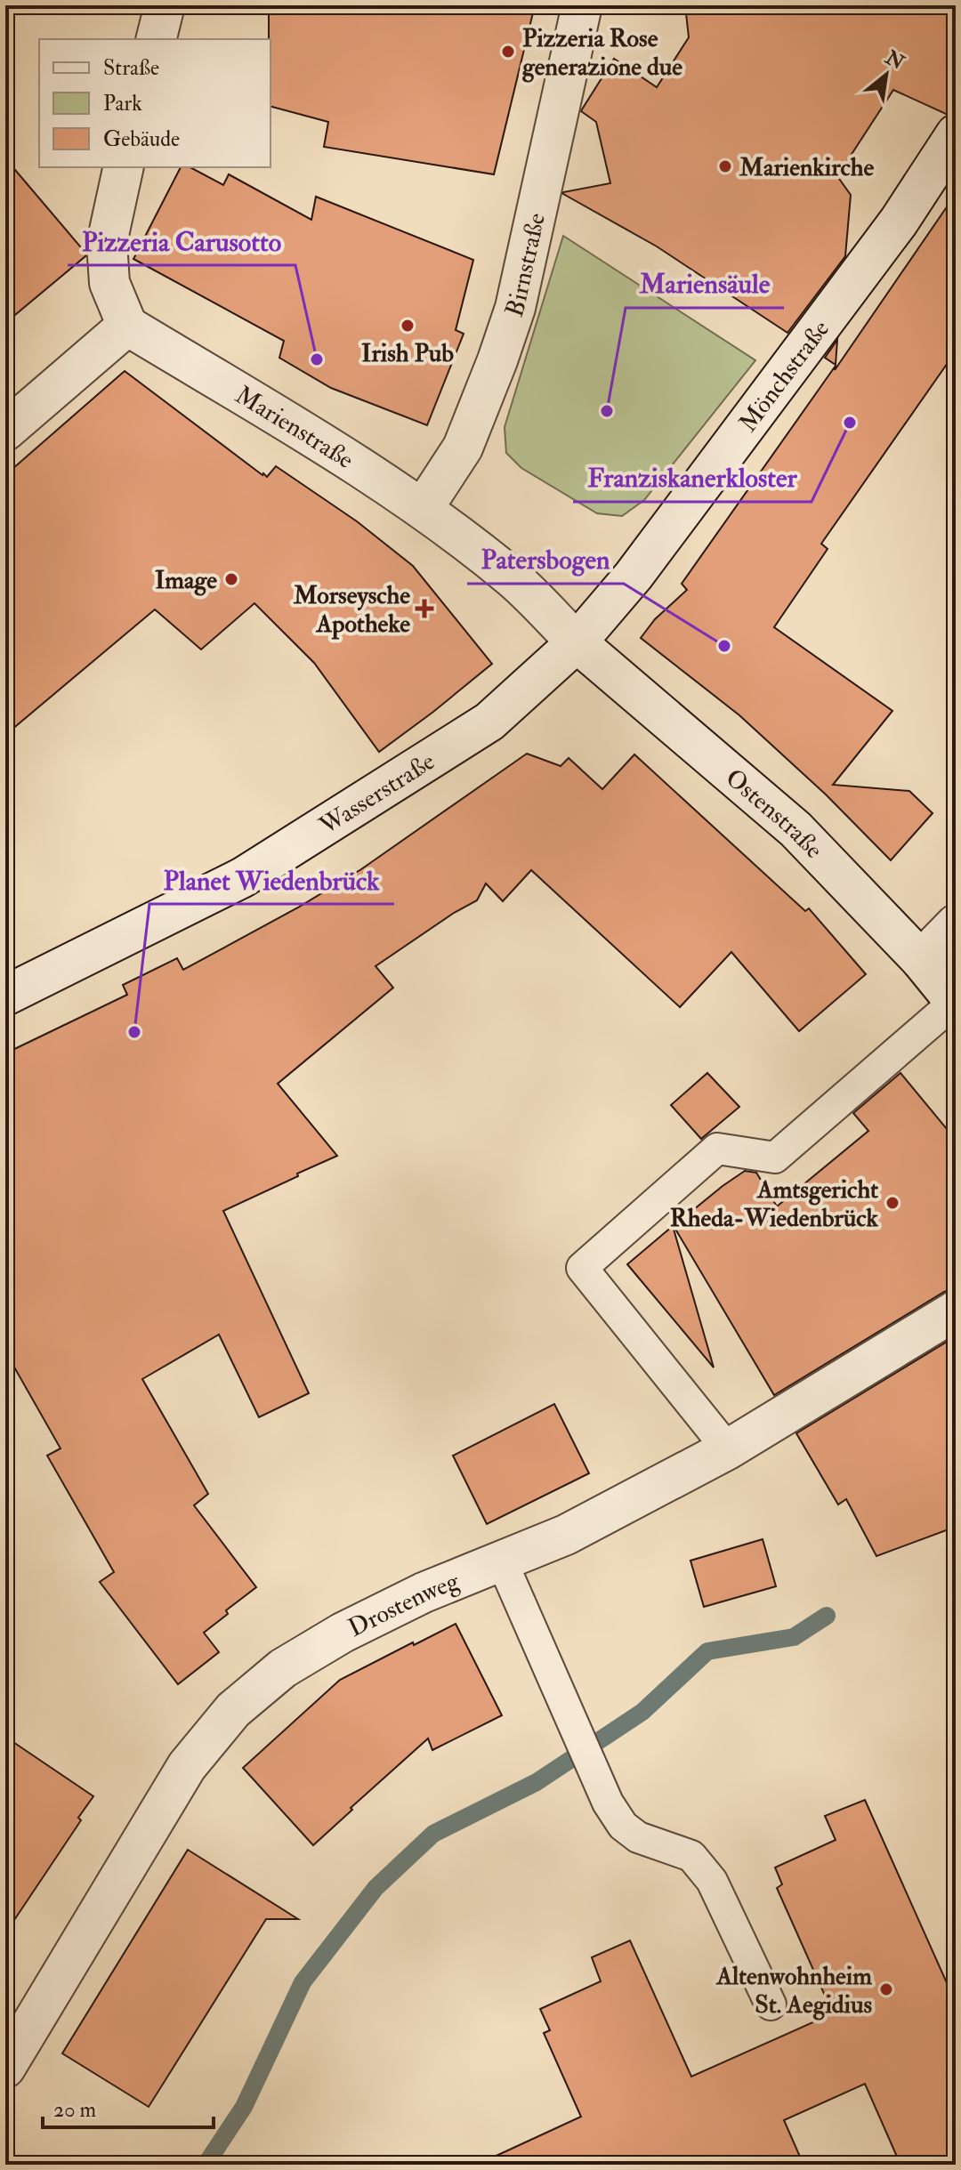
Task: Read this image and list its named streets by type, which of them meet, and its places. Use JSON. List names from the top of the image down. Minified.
{"streets":{"street":["Birnstraße","Mönchstraße","Marienstraße","Wasserstraße","Ostenstraße","Drostenweg"]},"crossings":[["Birnstraße","Marienstraße"],["Mönchstraße","Marienstraße"],["Mönchstraße","Wasserstraße"],["Mönchstraße","Ostenstraße"],["Marienstraße","Wasserstraße"],["Marienstraße","Ostenstraße"],["Wasserstraße","Ostenstraße"]],"places":{"other":["Pizzeria Rose generazione due","Marienkirche","Irish Pub","Pizzeria Carusotto","Mariensäule","Franziskanerkloster","Image","Patersbogen","Planet Wiedenbrück","Amtsgericht Rheda-Wiedenbrück","Altenwohnheim St. Aegidius"],"health":["Morseysche Apotheke"]},"legend":["Straße","Park","Gebäude"],"scale_bar":"20 m","north":"top right"}
